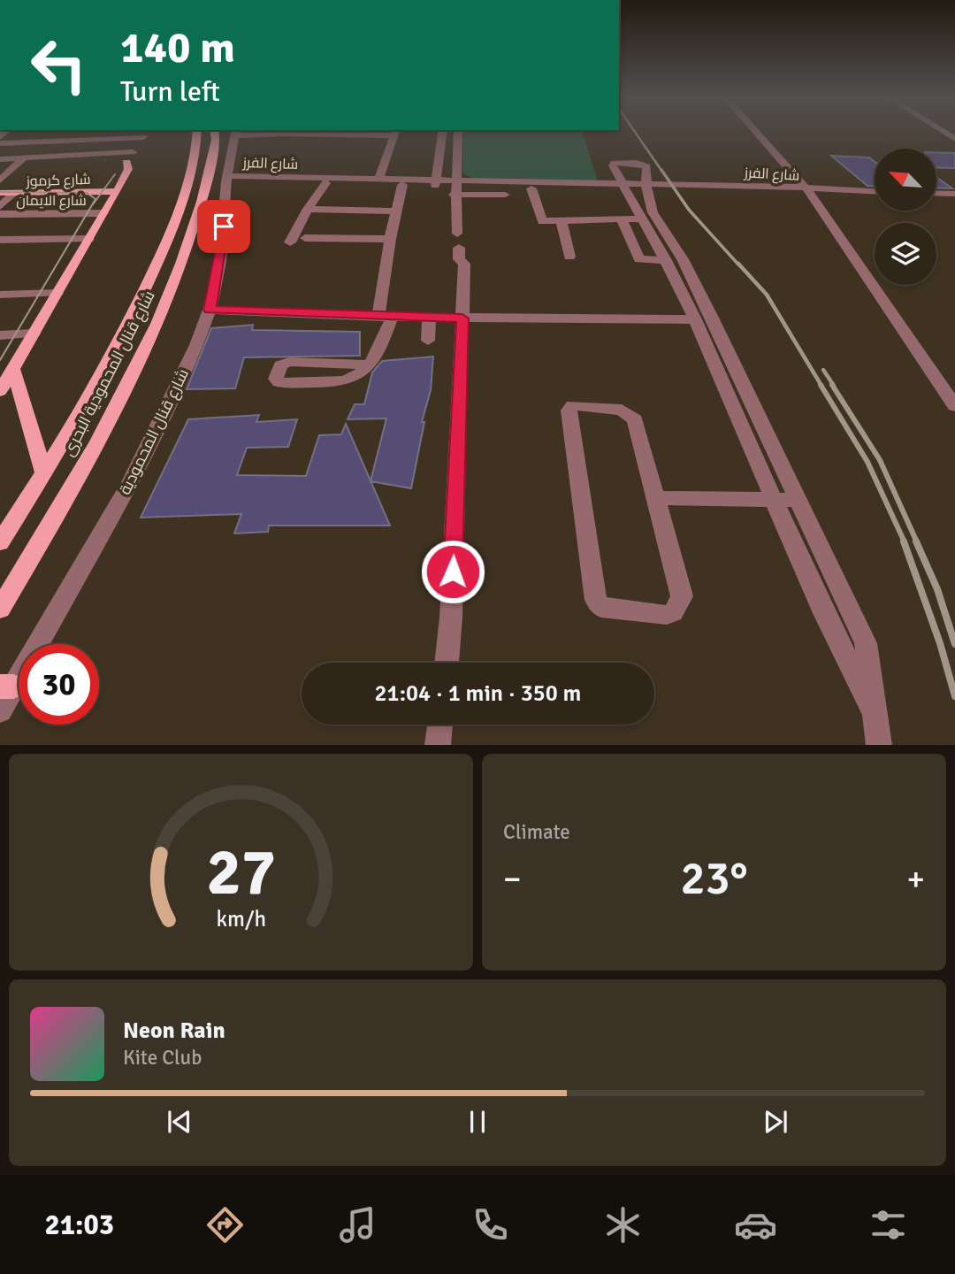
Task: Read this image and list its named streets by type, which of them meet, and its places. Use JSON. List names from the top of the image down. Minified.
{"streets":{"main road":["شارع كرموز","شارع قنال المحمودية البحرى"],"street":["شارع الفرز","شارع الايمان","شارع قنال المحمودية"]},"crossings":[["شارع الفرز","شارع قنال المحمودية"]],"north":"top left","page":{"turn":["140 m","Turn left"],"limit":"30","trip":"21:04 · 1 min · 350 m","tile":"Climate","heat":["−","23°","+"],"song":["Neon Rain","Kite Club"],"tabs":"21:03","gauge":["27","km/h"]}}
